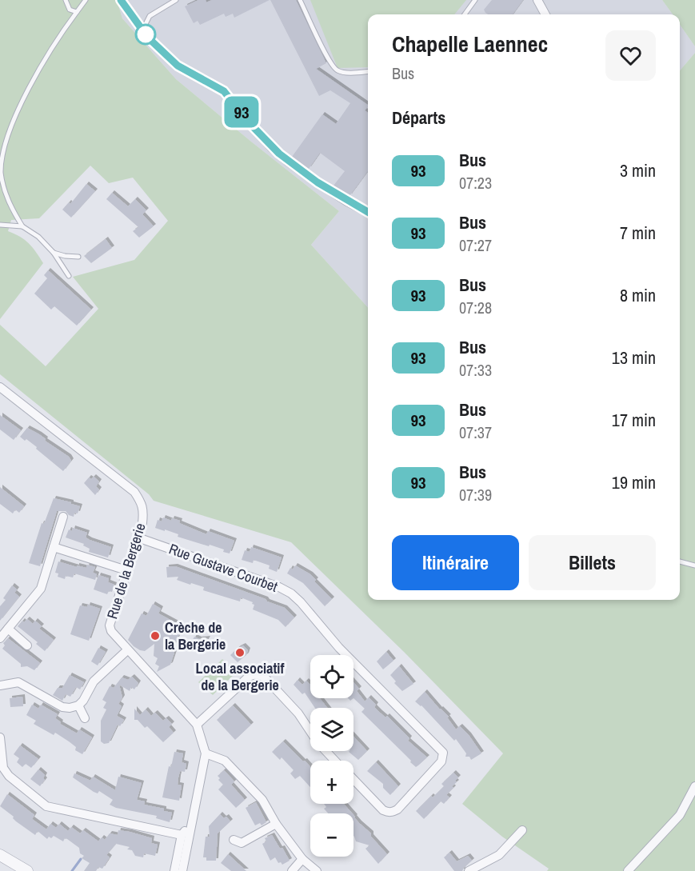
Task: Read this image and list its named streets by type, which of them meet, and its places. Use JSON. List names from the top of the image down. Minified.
{"streets":{"street":["Rue Gustave Courbet","Rue de la Bergerie"]},"crossings":[["Rue Gustave Courbet","Rue de la Bergerie"]],"places":["Crèche de la Bergerie","Local associatif de la Bergerie"],"lines":["bus line 93"],"page":{"on_map":"93","heading":[["Chapelle Laennec","Bus"],"Départs"],"list":[{"mark":"93","name":"Bus","note":"07:23","value":"3 min"},{"mark":"93","name":"Bus","note":"07:27","value":"7 min"},{"mark":"93","name":"Bus","note":"07:28","value":"8 min"},{"mark":"93","name":"Bus","note":"07:33","value":"13 min"},{"mark":"93","name":"Bus","note":"07:37","value":"17 min"},{"mark":"93","name":"Bus","note":"07:39","value":"19 min"}],"buttons":["Itinéraire","Billets"],"map_buttons":["+","−"]}}
